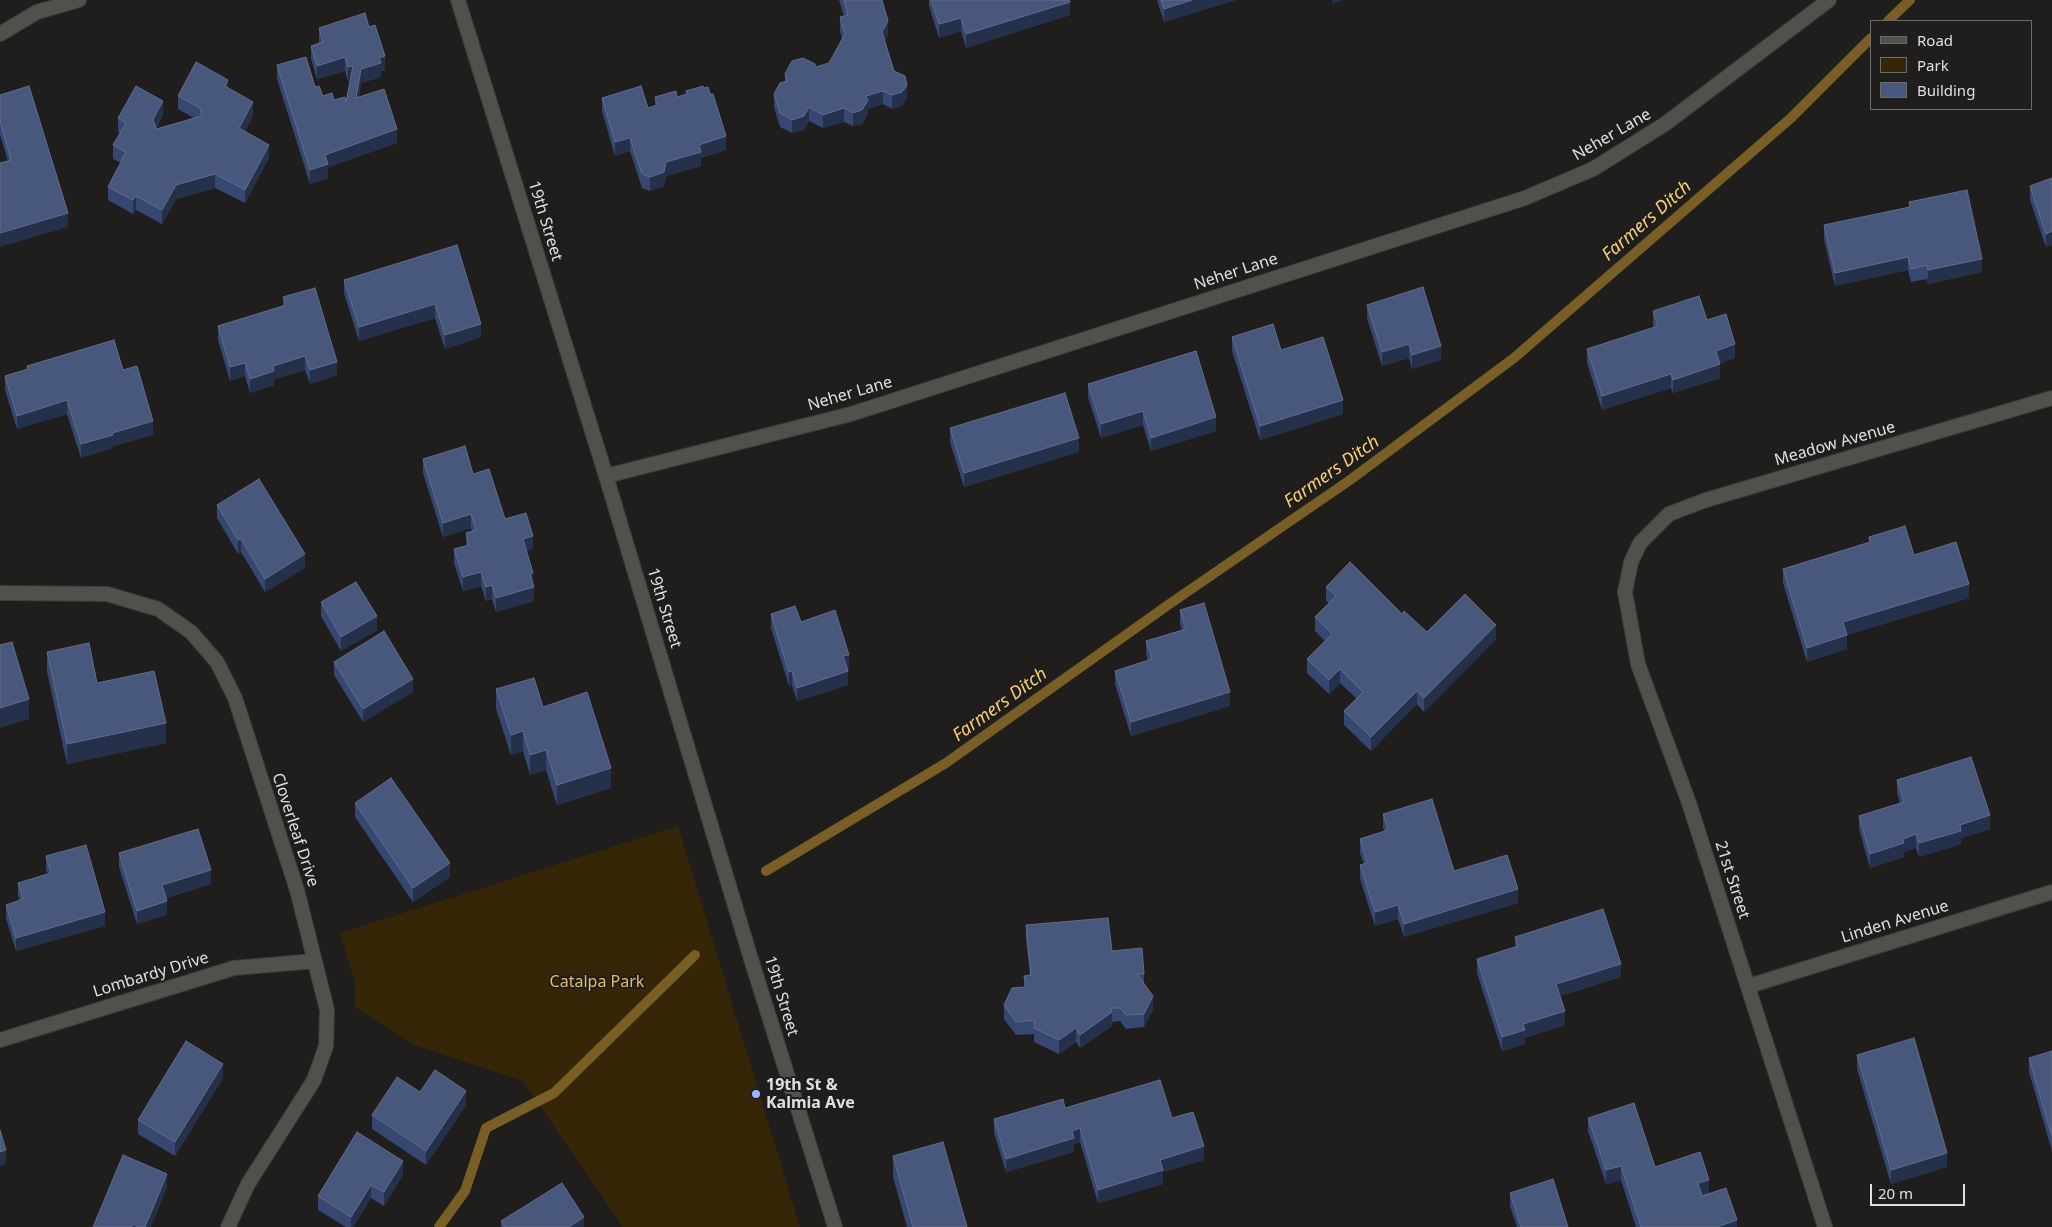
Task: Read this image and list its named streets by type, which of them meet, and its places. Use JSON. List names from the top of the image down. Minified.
{"streets":{"street":["Neher Lane","19th Street","Meadow Avenue","Cloverleaf Drive","21st Street","Linden Avenue","Lombardy Drive"]},"crossings":[["Neher Lane","19th Street"],["Meadow Avenue","21st Street"],["Cloverleaf Drive","Lombardy Drive"],["21st Street","Linden Avenue"]],"water":["Farmers Ditch"],"parks":["Catalpa Park"],"places":["19th St & Kalmia Ave"],"legend":["Road","Park","Building"],"scale_bar":"20 m"}
